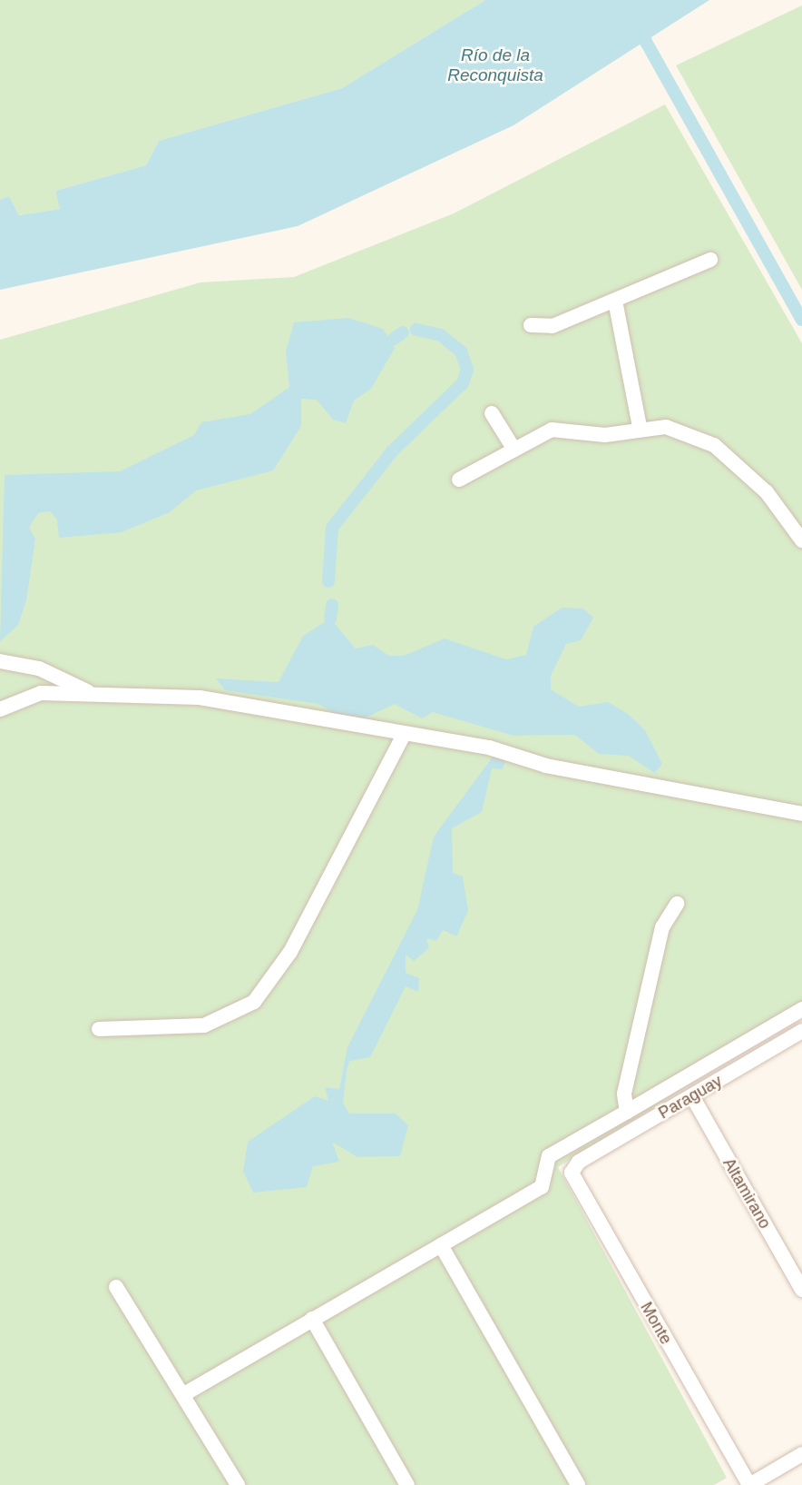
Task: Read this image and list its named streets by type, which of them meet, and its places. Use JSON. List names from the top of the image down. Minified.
{"streets":{"street":["Paraguay","Altamirano","Monte"]},"crossings":[["Paraguay","Altamirano"],["Paraguay","Monte"]],"water":["Río de la Reconquista"]}
